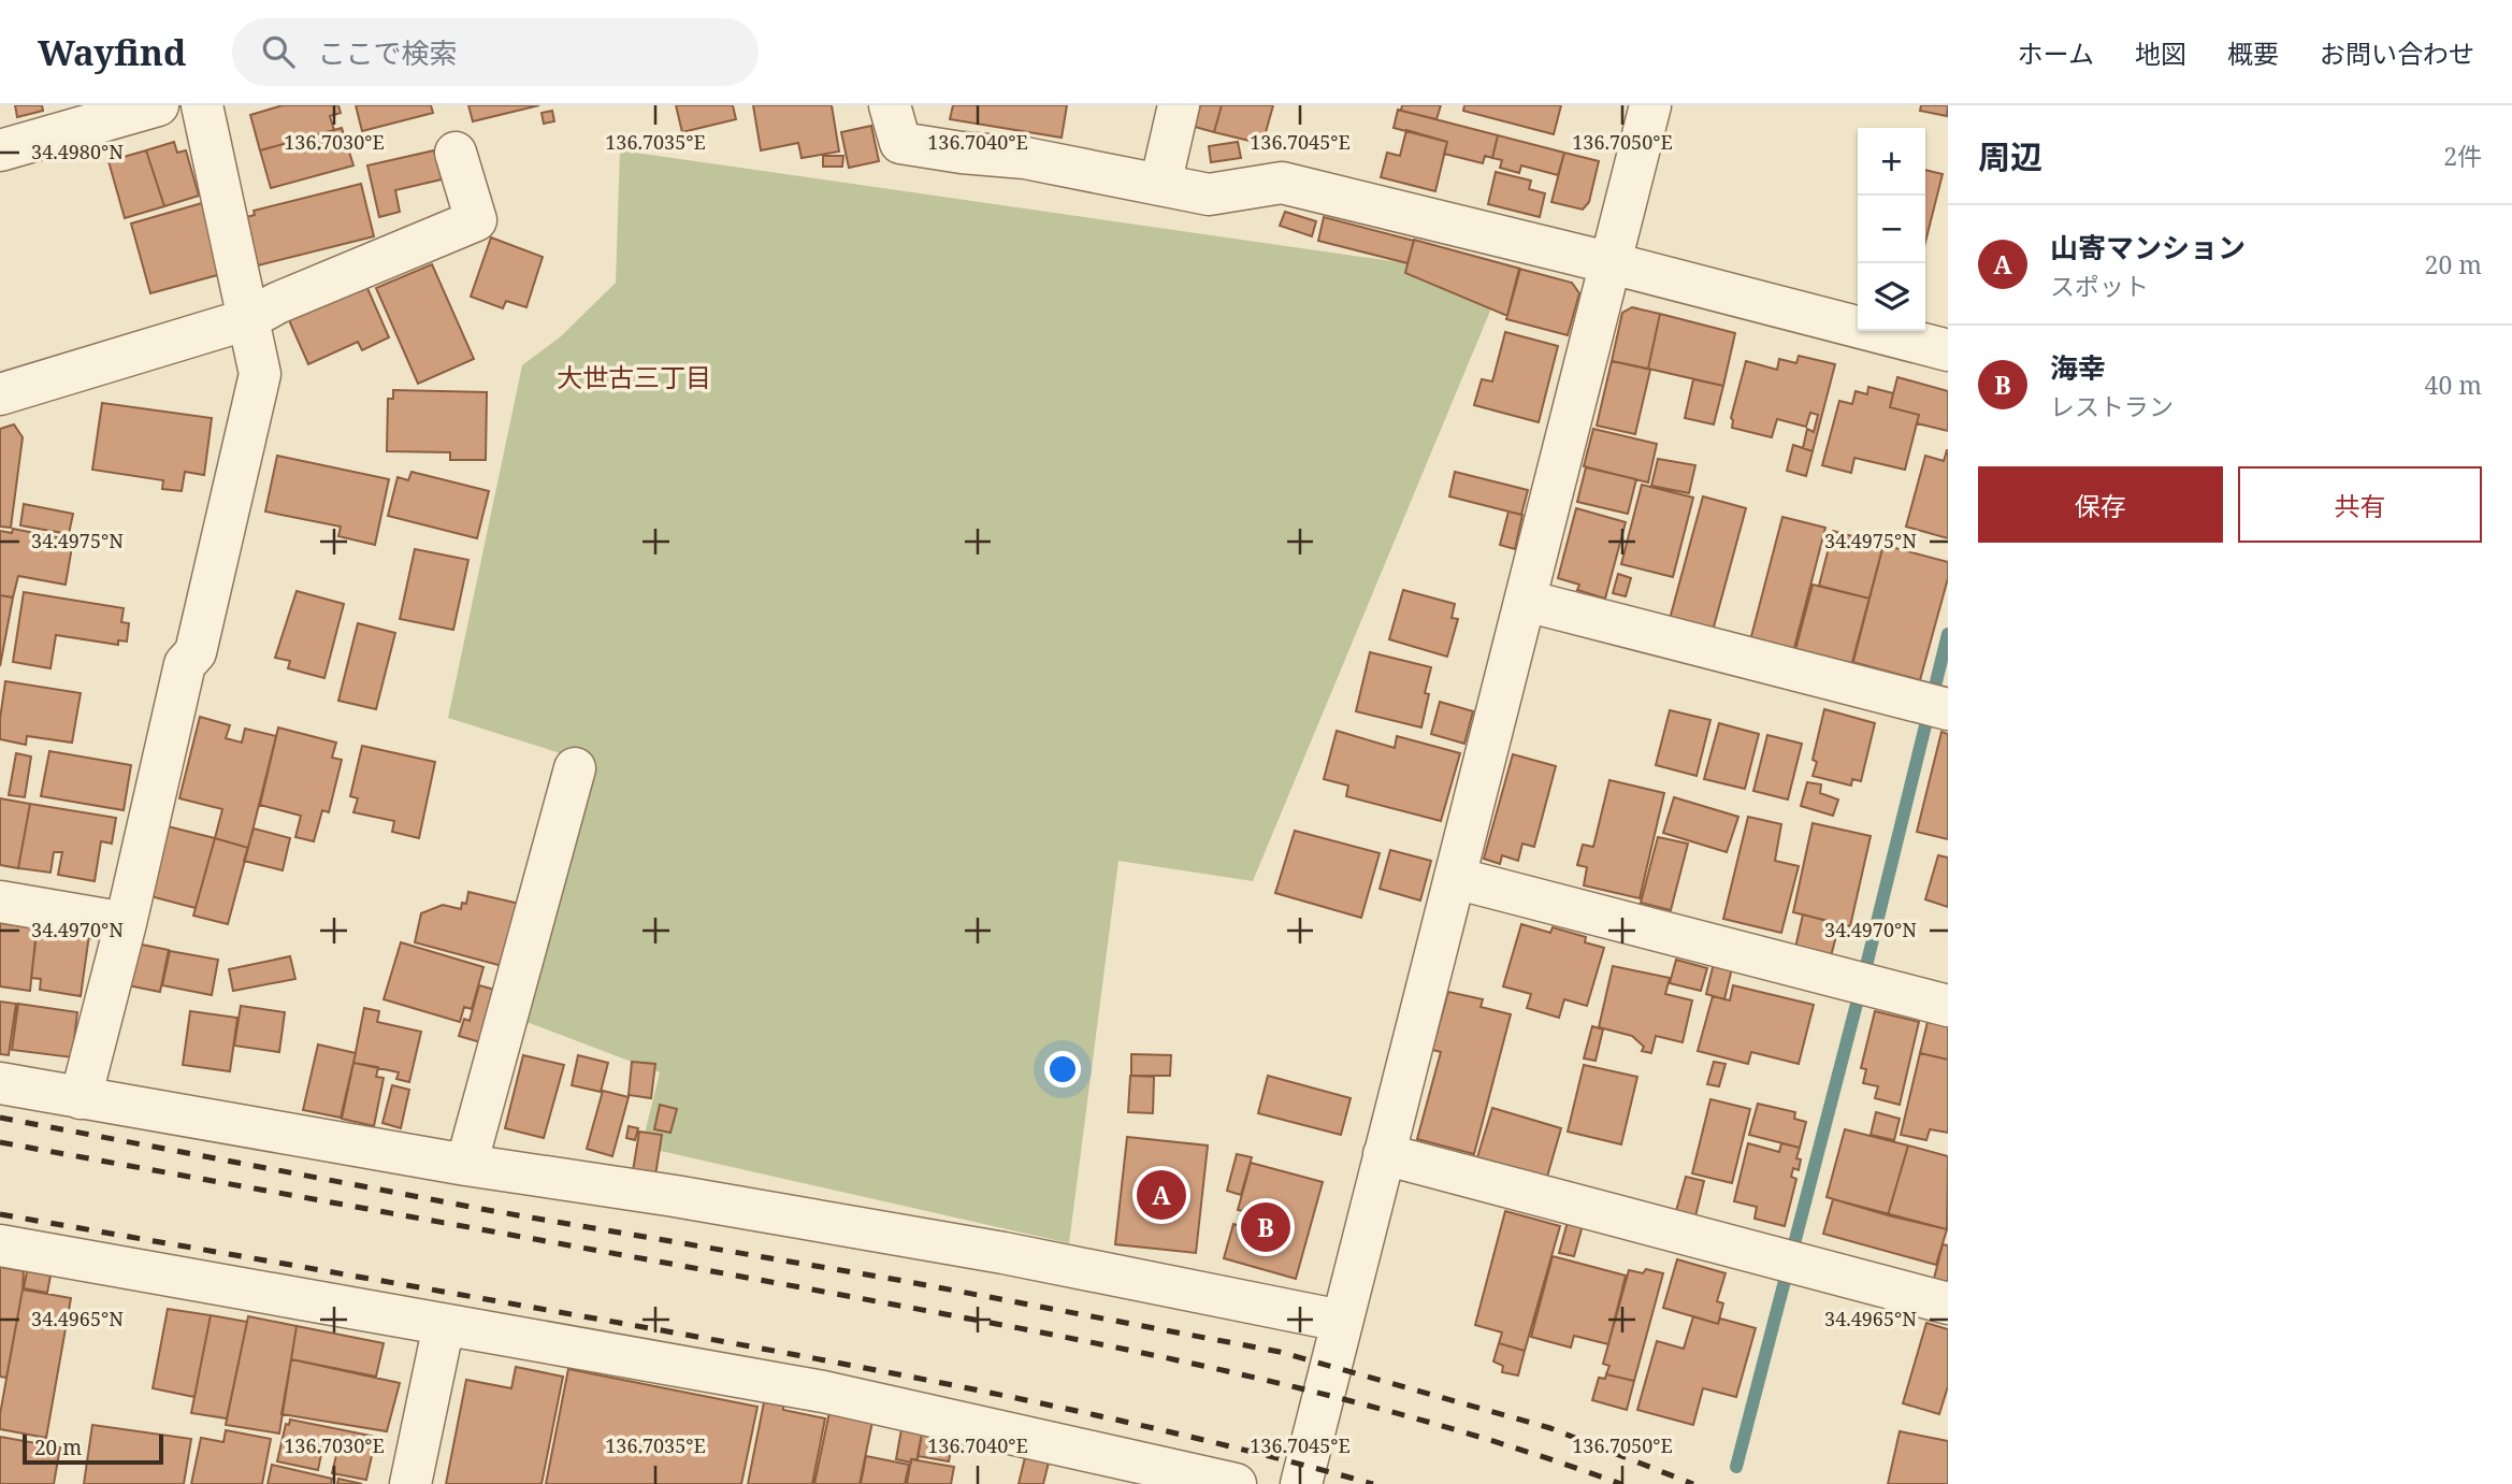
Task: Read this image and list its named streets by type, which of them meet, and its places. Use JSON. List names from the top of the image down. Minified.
{"districts":["大世古三丁目"],"scale_bar":"20 m","page":{"header":"Wayfind","search":"ここで検索","nav":["ホーム","地図","概要","お問い合わせ"],"heading":["周辺","2件"],"map_buttons":["+","−"],"list":[{"mark":"A","name":"山寄マンション","note":"スポット","value":"20 m"},{"mark":"B","name":"海幸","note":"レストラン","value":"40 m"}],"buttons":["保存","共有"],"pins":["A","B"],"scale":"20 m"},"coordinates":["136.7030°E","136.7035°E","136.7040°E","136.7045°E","136.7050°E","34.4980°N","34.4975°N","34.4970°N","34.4965°N"]}
